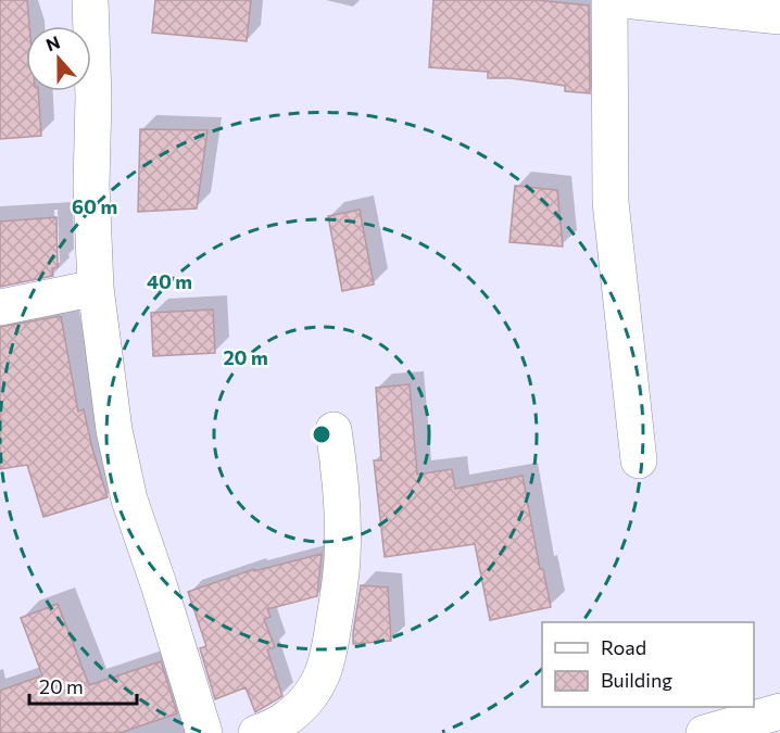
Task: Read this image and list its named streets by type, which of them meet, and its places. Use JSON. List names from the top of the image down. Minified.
{"legend":["Road","Building"],"scale_bar":"20 m","north":"top","rings":["60 m","40 m","20 m"]}
